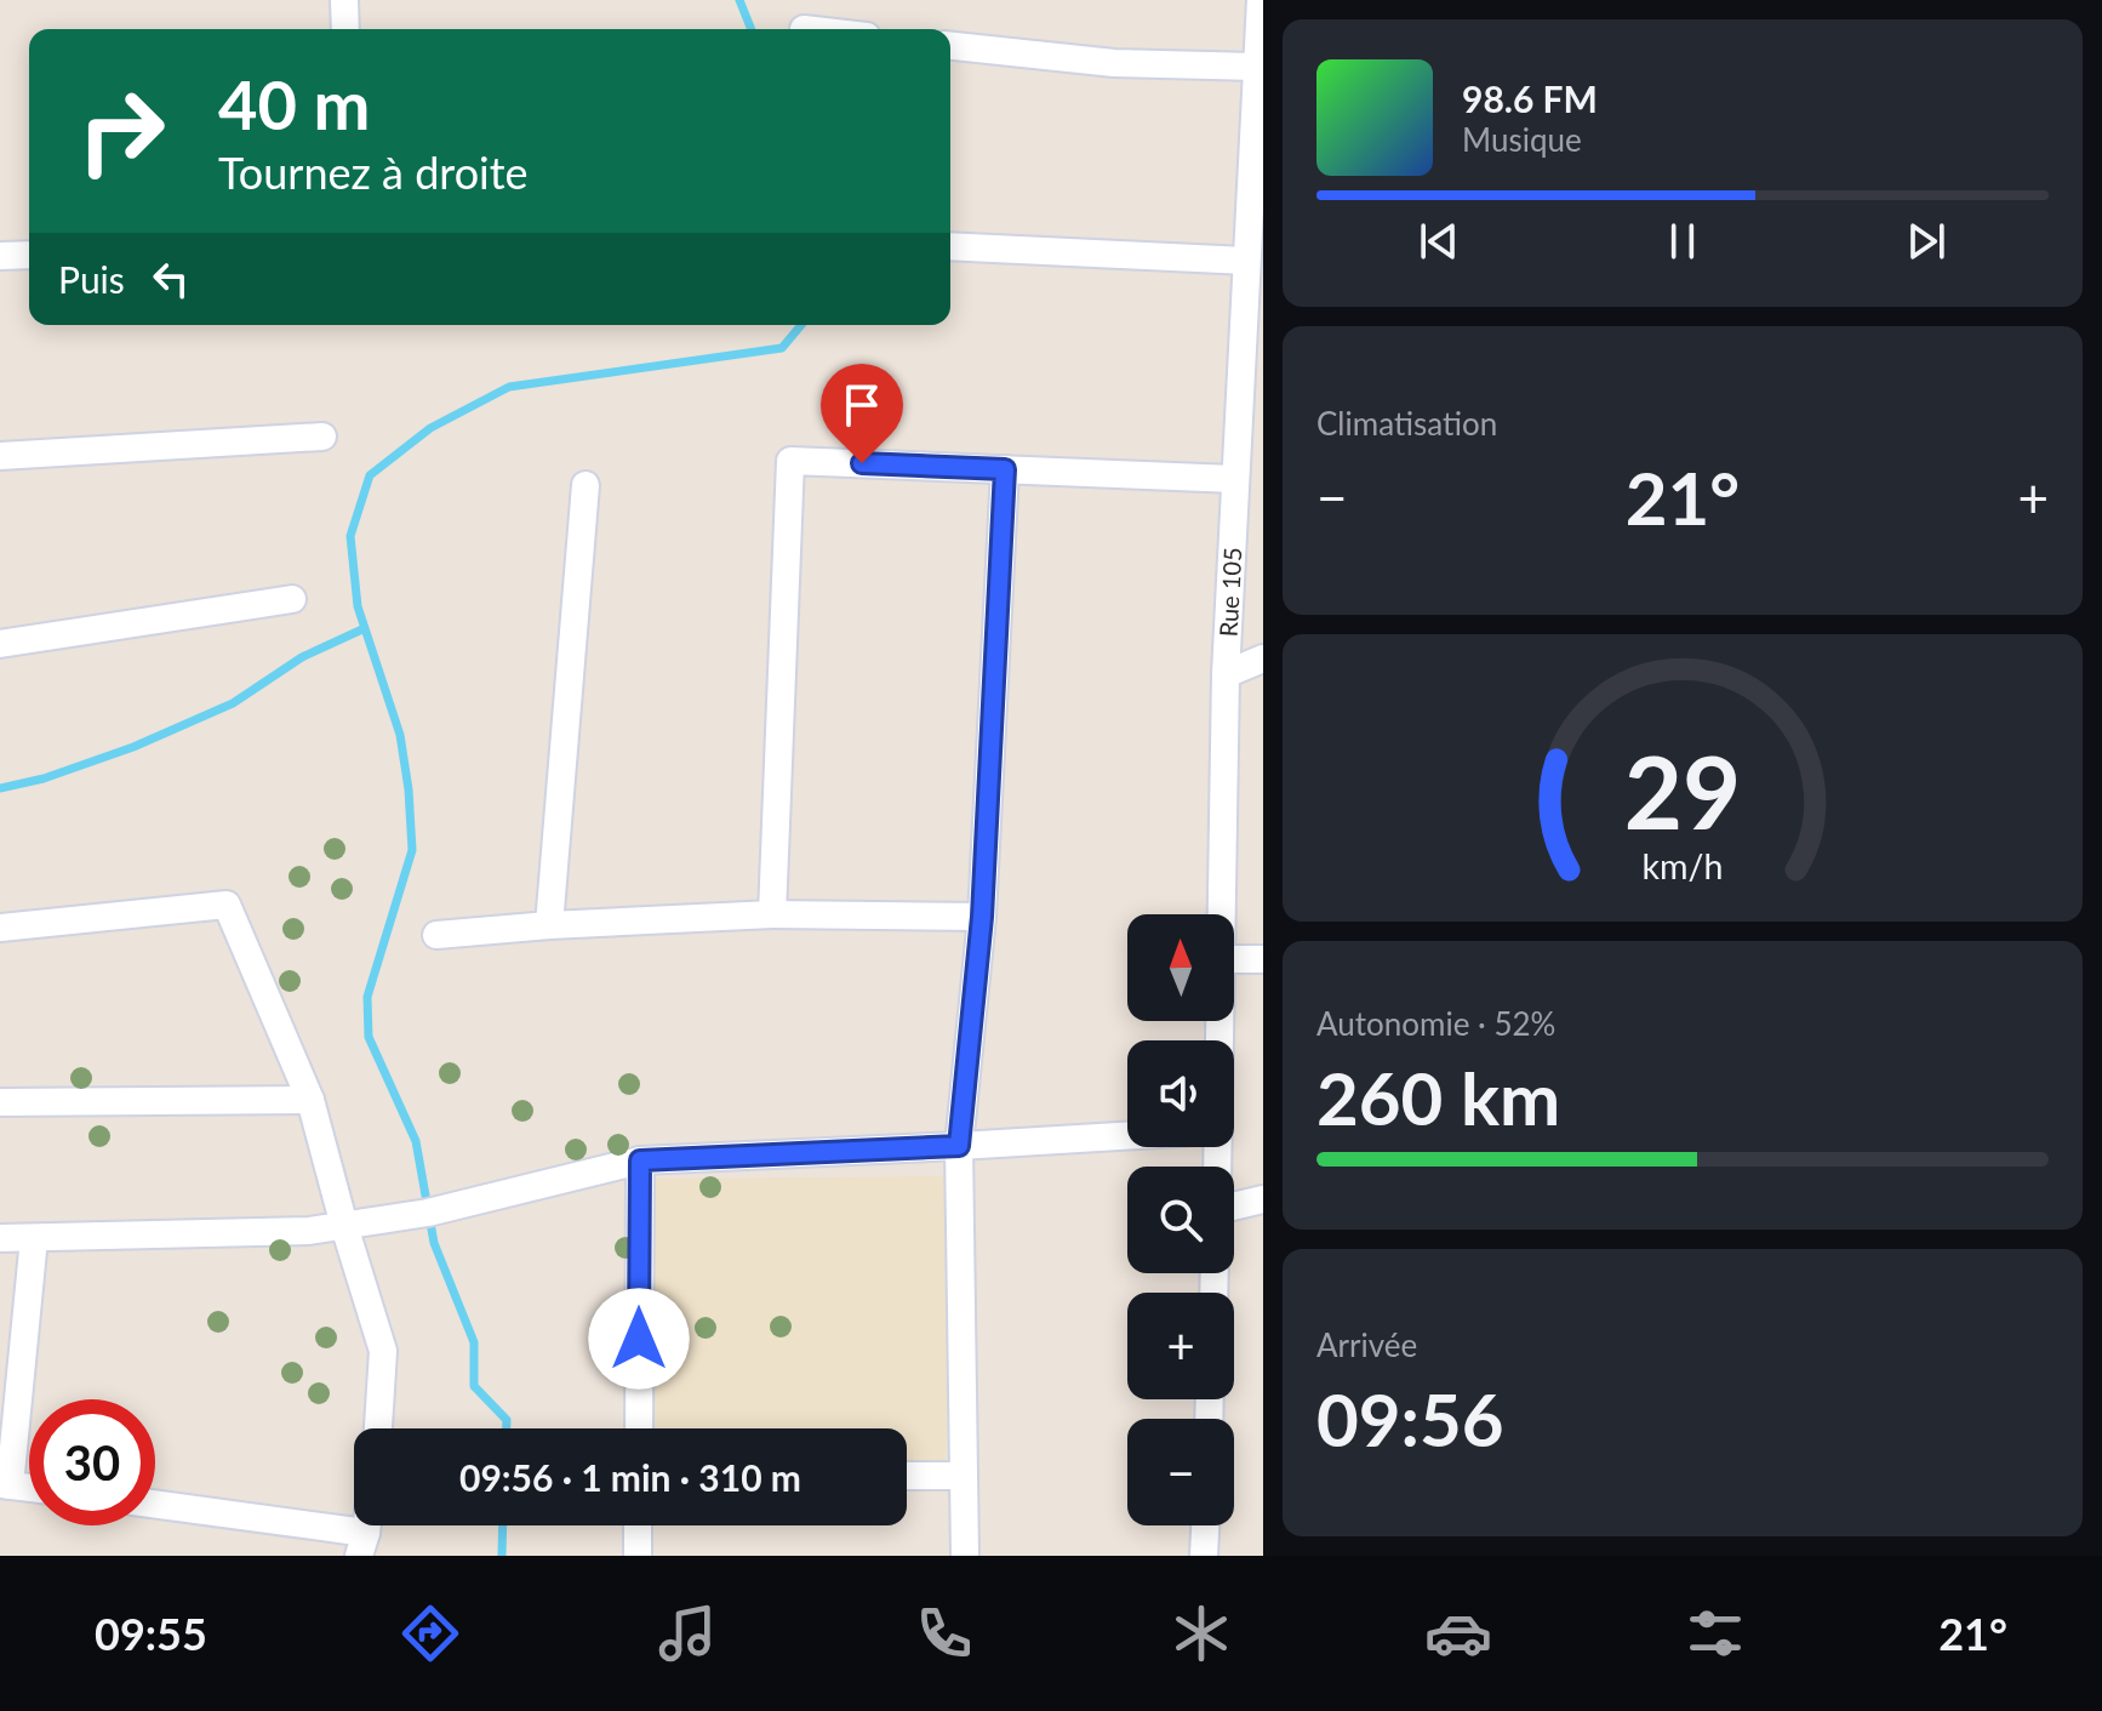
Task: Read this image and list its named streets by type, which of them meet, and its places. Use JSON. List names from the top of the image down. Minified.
{"streets":{"street":["Rue 105"]},"north":"top","page":{"turn":["40 m","Tournez à droite"],"song":["98.6 FM","Musique"],"then":"Puis","tile":["Climatisation",["Autonomie · 52%","260 km"],["Arrivée","09:56"]],"heat":["−","21°","+"],"map_buttons":["+","−"],"limit":"30","trip":"09:56 · 1 min · 310 m","tabs":["09:55","21°"],"gauge":["29","km/h"]}}
